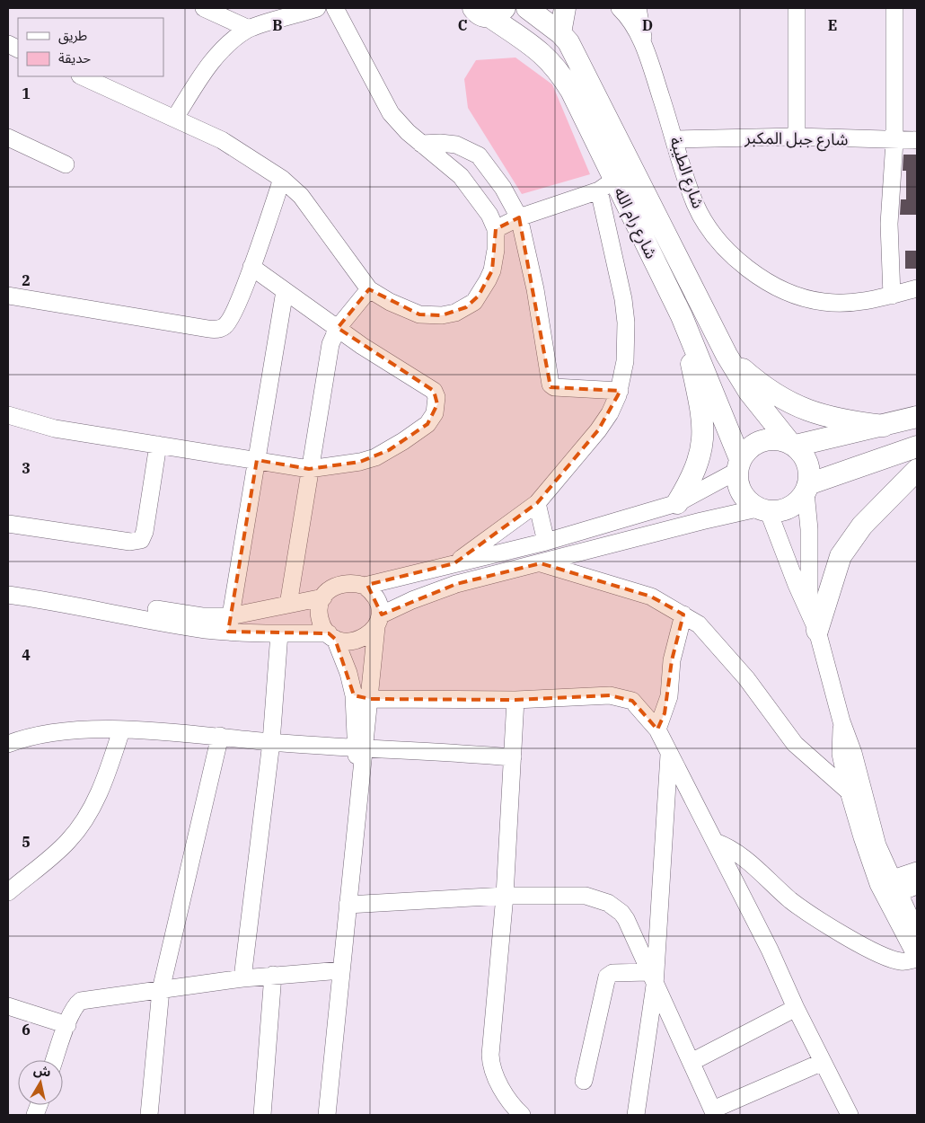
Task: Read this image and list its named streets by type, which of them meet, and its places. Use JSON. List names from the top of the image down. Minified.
{"streets":{"main road":["شارع رام الله"],"street":["شارع جبل المكبر","شارع الطيبة"]},"crossings":[["شارع جبل المكبر","شارع الطيبة"]],"legend":["طريق","حديقة"],"north":"top","grid":{"columns":["B","C","D","E"],"rows":["1","2","3","4","5","6"]}}
